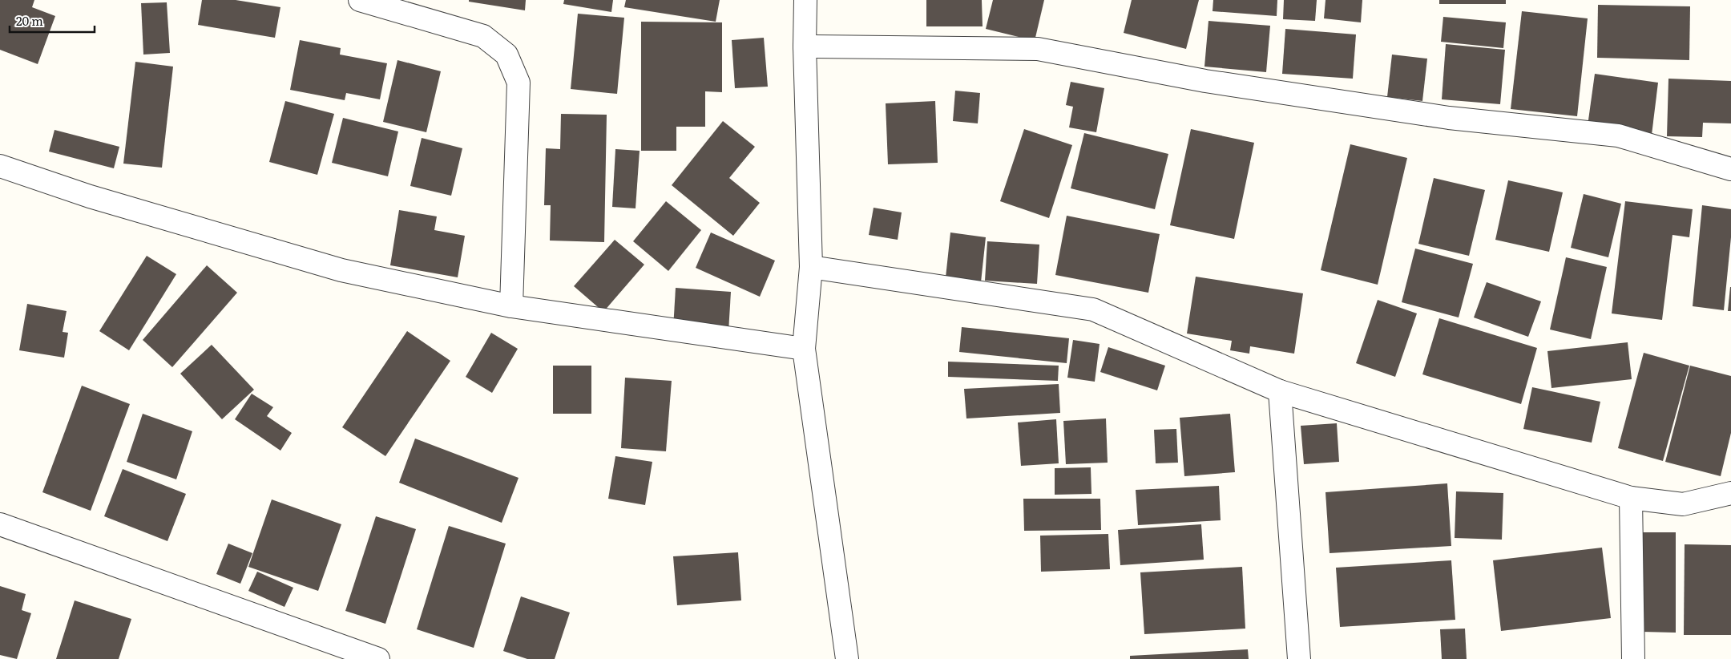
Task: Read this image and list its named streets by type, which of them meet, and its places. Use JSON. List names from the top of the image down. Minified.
{"scale_bar":"20 m"}
